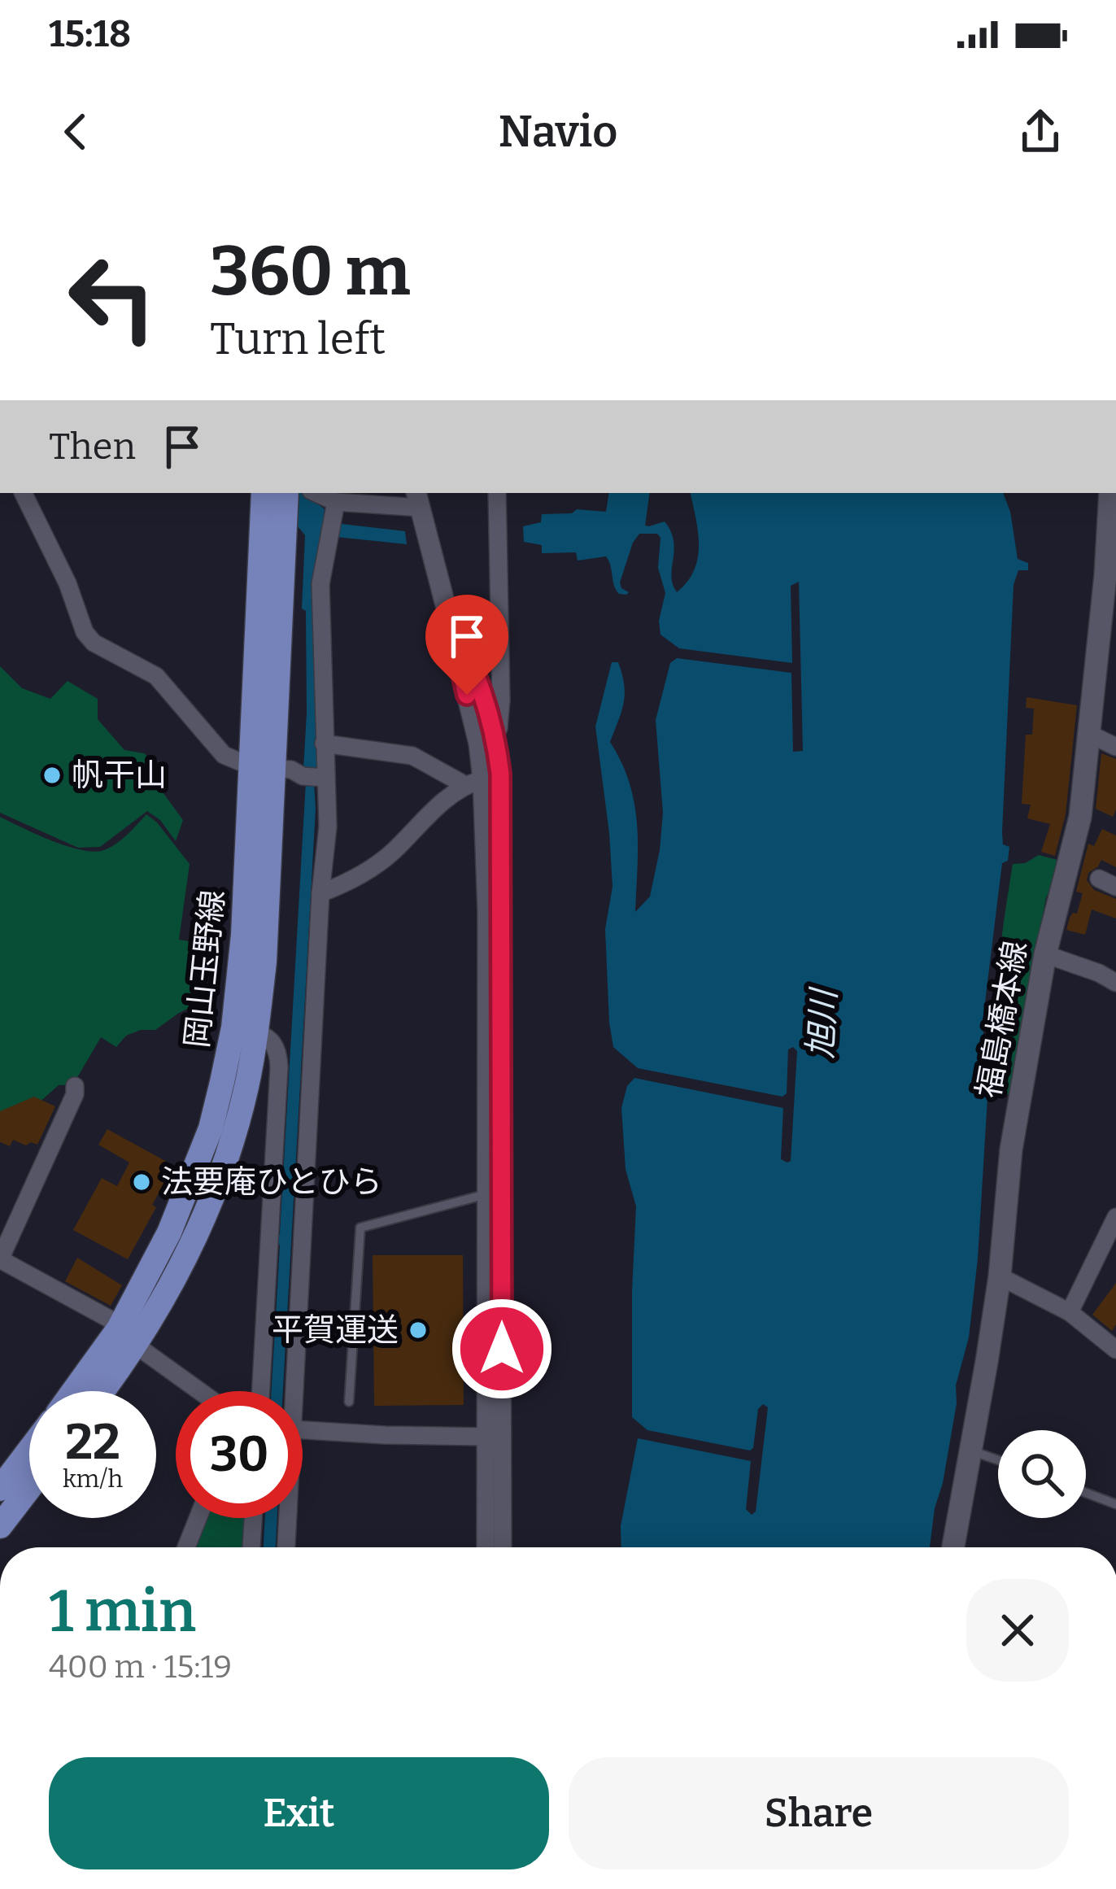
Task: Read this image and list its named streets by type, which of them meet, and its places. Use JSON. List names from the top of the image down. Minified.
{"streets":{"main road":["岡山玉野線","福島橋本線"]},"water":["旭川"],"places":["帆干山","法要庵ひとひら","平賀運送"],"page":{"status":"15:18","header":"Navio","turn":["360 m","Turn left"],"then":"Then","speed":"22 km/h","limit":"30","heading":["1 min","400 m · 15:19"],"buttons":["Exit","Share"]}}
